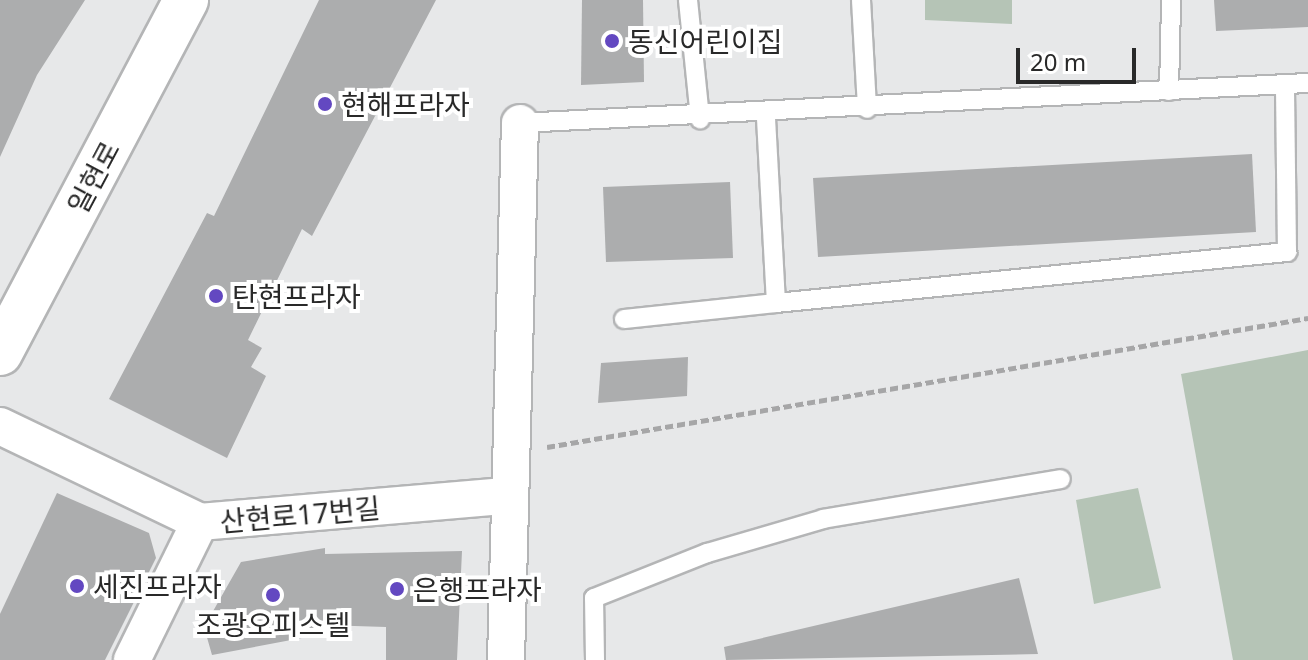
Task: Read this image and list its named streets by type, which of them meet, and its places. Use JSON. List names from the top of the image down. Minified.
{"streets":{"main road":["일현로"],"street":["산현로17번길"]},"places":["동신어린이집","현해프라자","탄현프라자","세진프라자","은행프라자","조광오피스텔"],"scale_bar":"20 m"}
